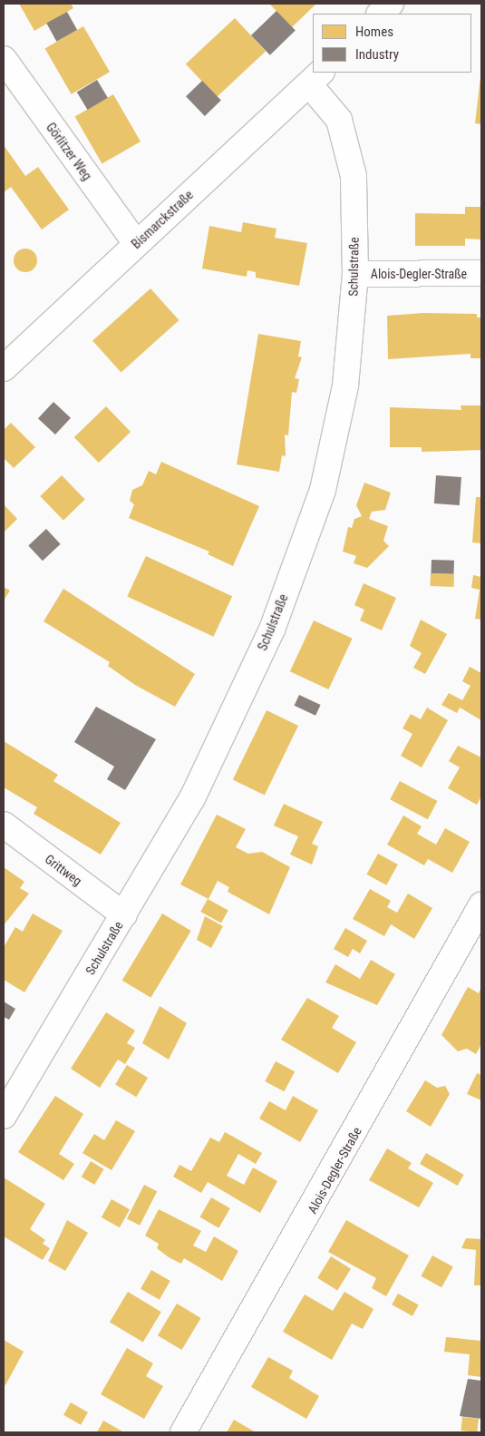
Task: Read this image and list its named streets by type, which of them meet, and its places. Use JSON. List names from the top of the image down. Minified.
{"streets":{"street":["Görlitzer Weg","Bismarckstraße","Schulstraße","Alois-Degler-Straße","Grittweg"]},"crossings":[["Görlitzer Weg","Bismarckstraße"],["Bismarckstraße","Schulstraße"],["Schulstraße","Alois-Degler-Straße"],["Schulstraße","Grittweg"]],"legend":["Homes","Industry"]}
